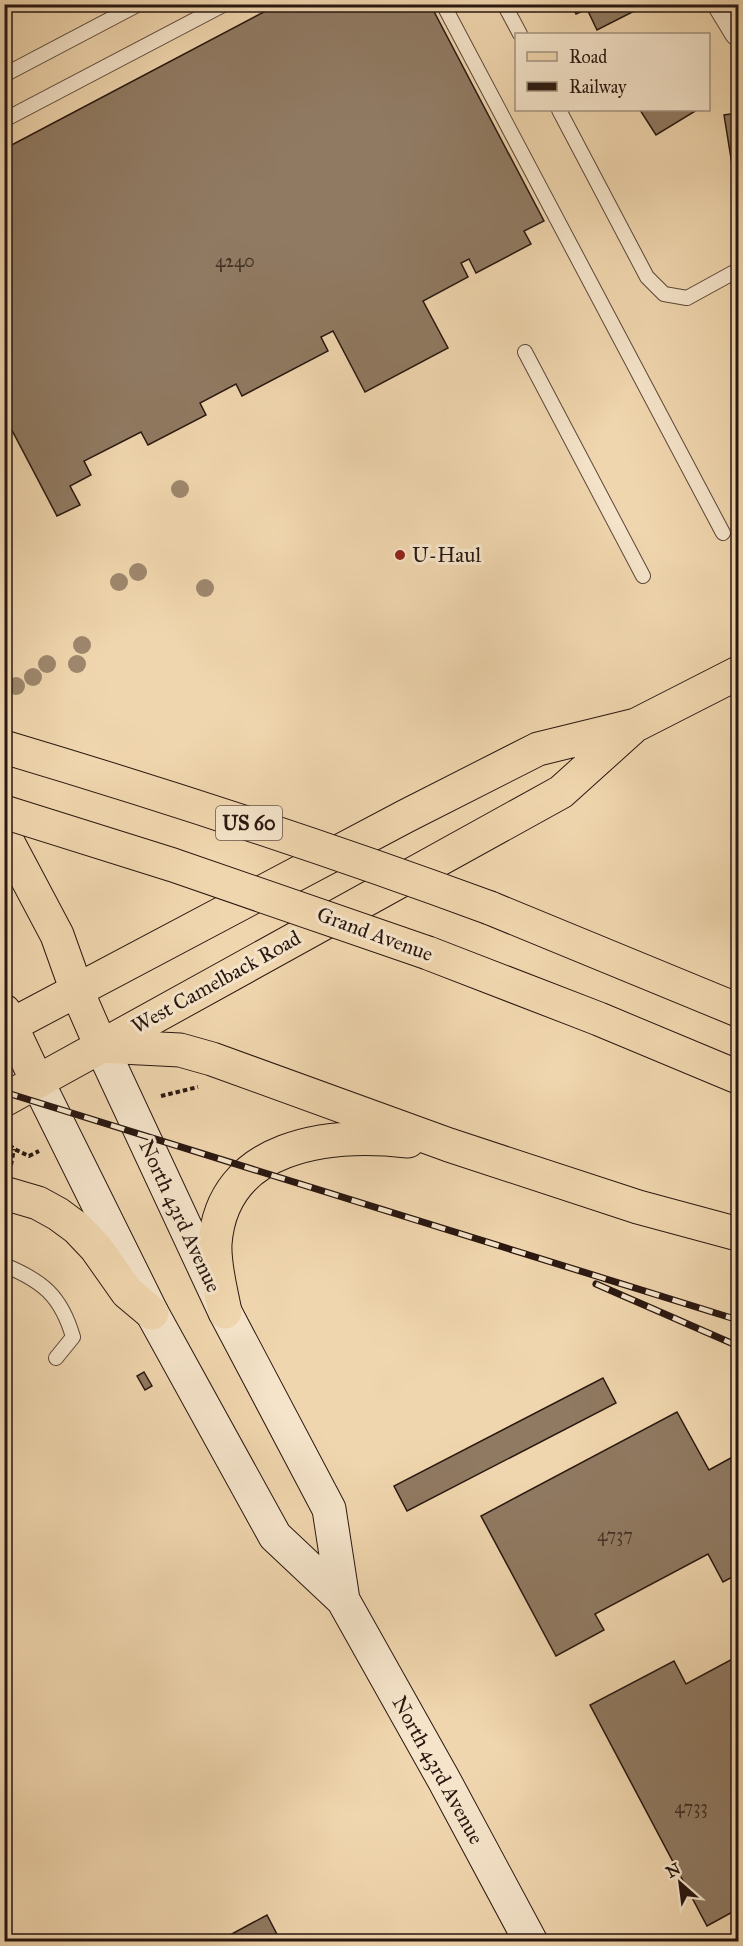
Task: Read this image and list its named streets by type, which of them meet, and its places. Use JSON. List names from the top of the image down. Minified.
{"streets":{"main road":["US 60","Grand Avenue","West Camelback Road","North 43rd Avenue"]},"crossings":[["West Camelback Road","North 43rd Avenue"]],"places":["U-Haul"],"house_numbers":["4240","4737","4733"],"legend":["Road","Railway"],"north":"top left"}
